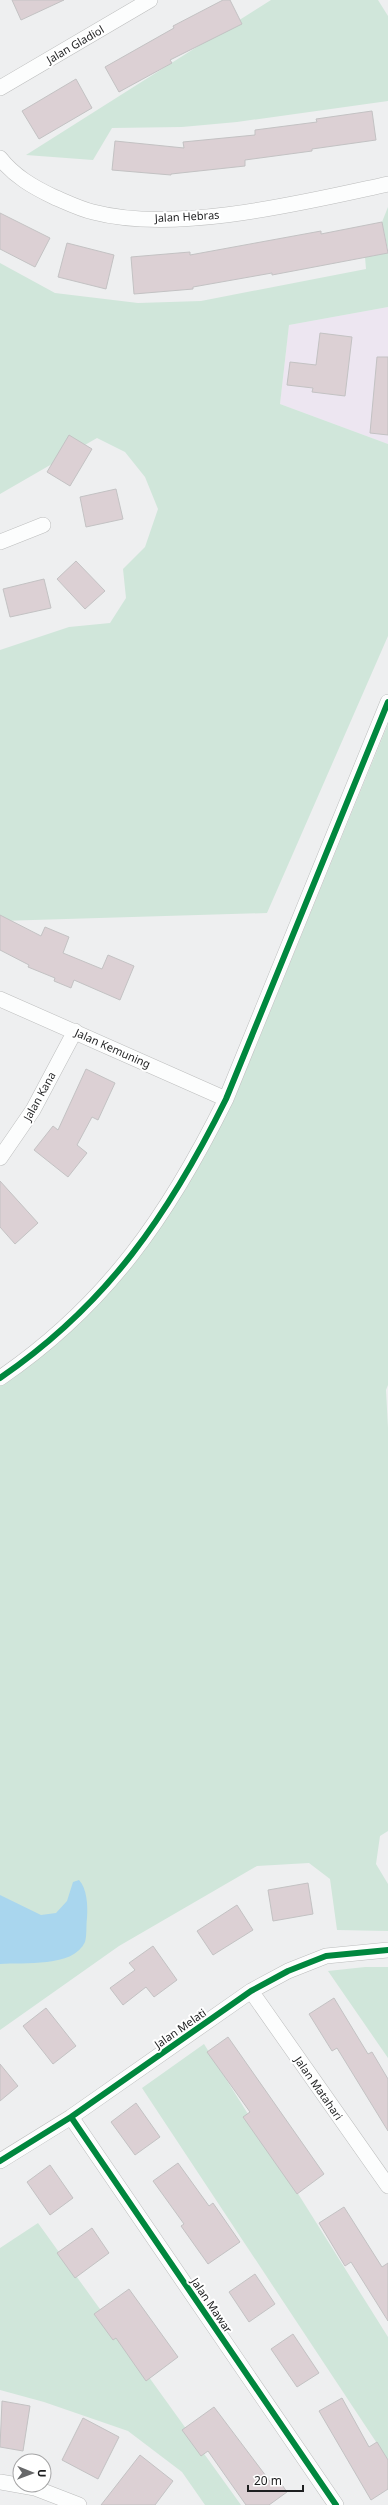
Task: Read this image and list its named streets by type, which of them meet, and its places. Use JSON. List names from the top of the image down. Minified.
{"streets":{"street":["Jalan Gladiol","Jalan Hebras","Jalan Kemuning","Jalan Kana","Jalan Melati","Jalan Matahari","Jalan Mawar"]},"crossings":[["Jalan Kemuning","Jalan Kana"],["Jalan Melati","Jalan Matahari"],["Jalan Melati","Jalan Mawar"]],"scale_bar":"20 m","north":"right"}
